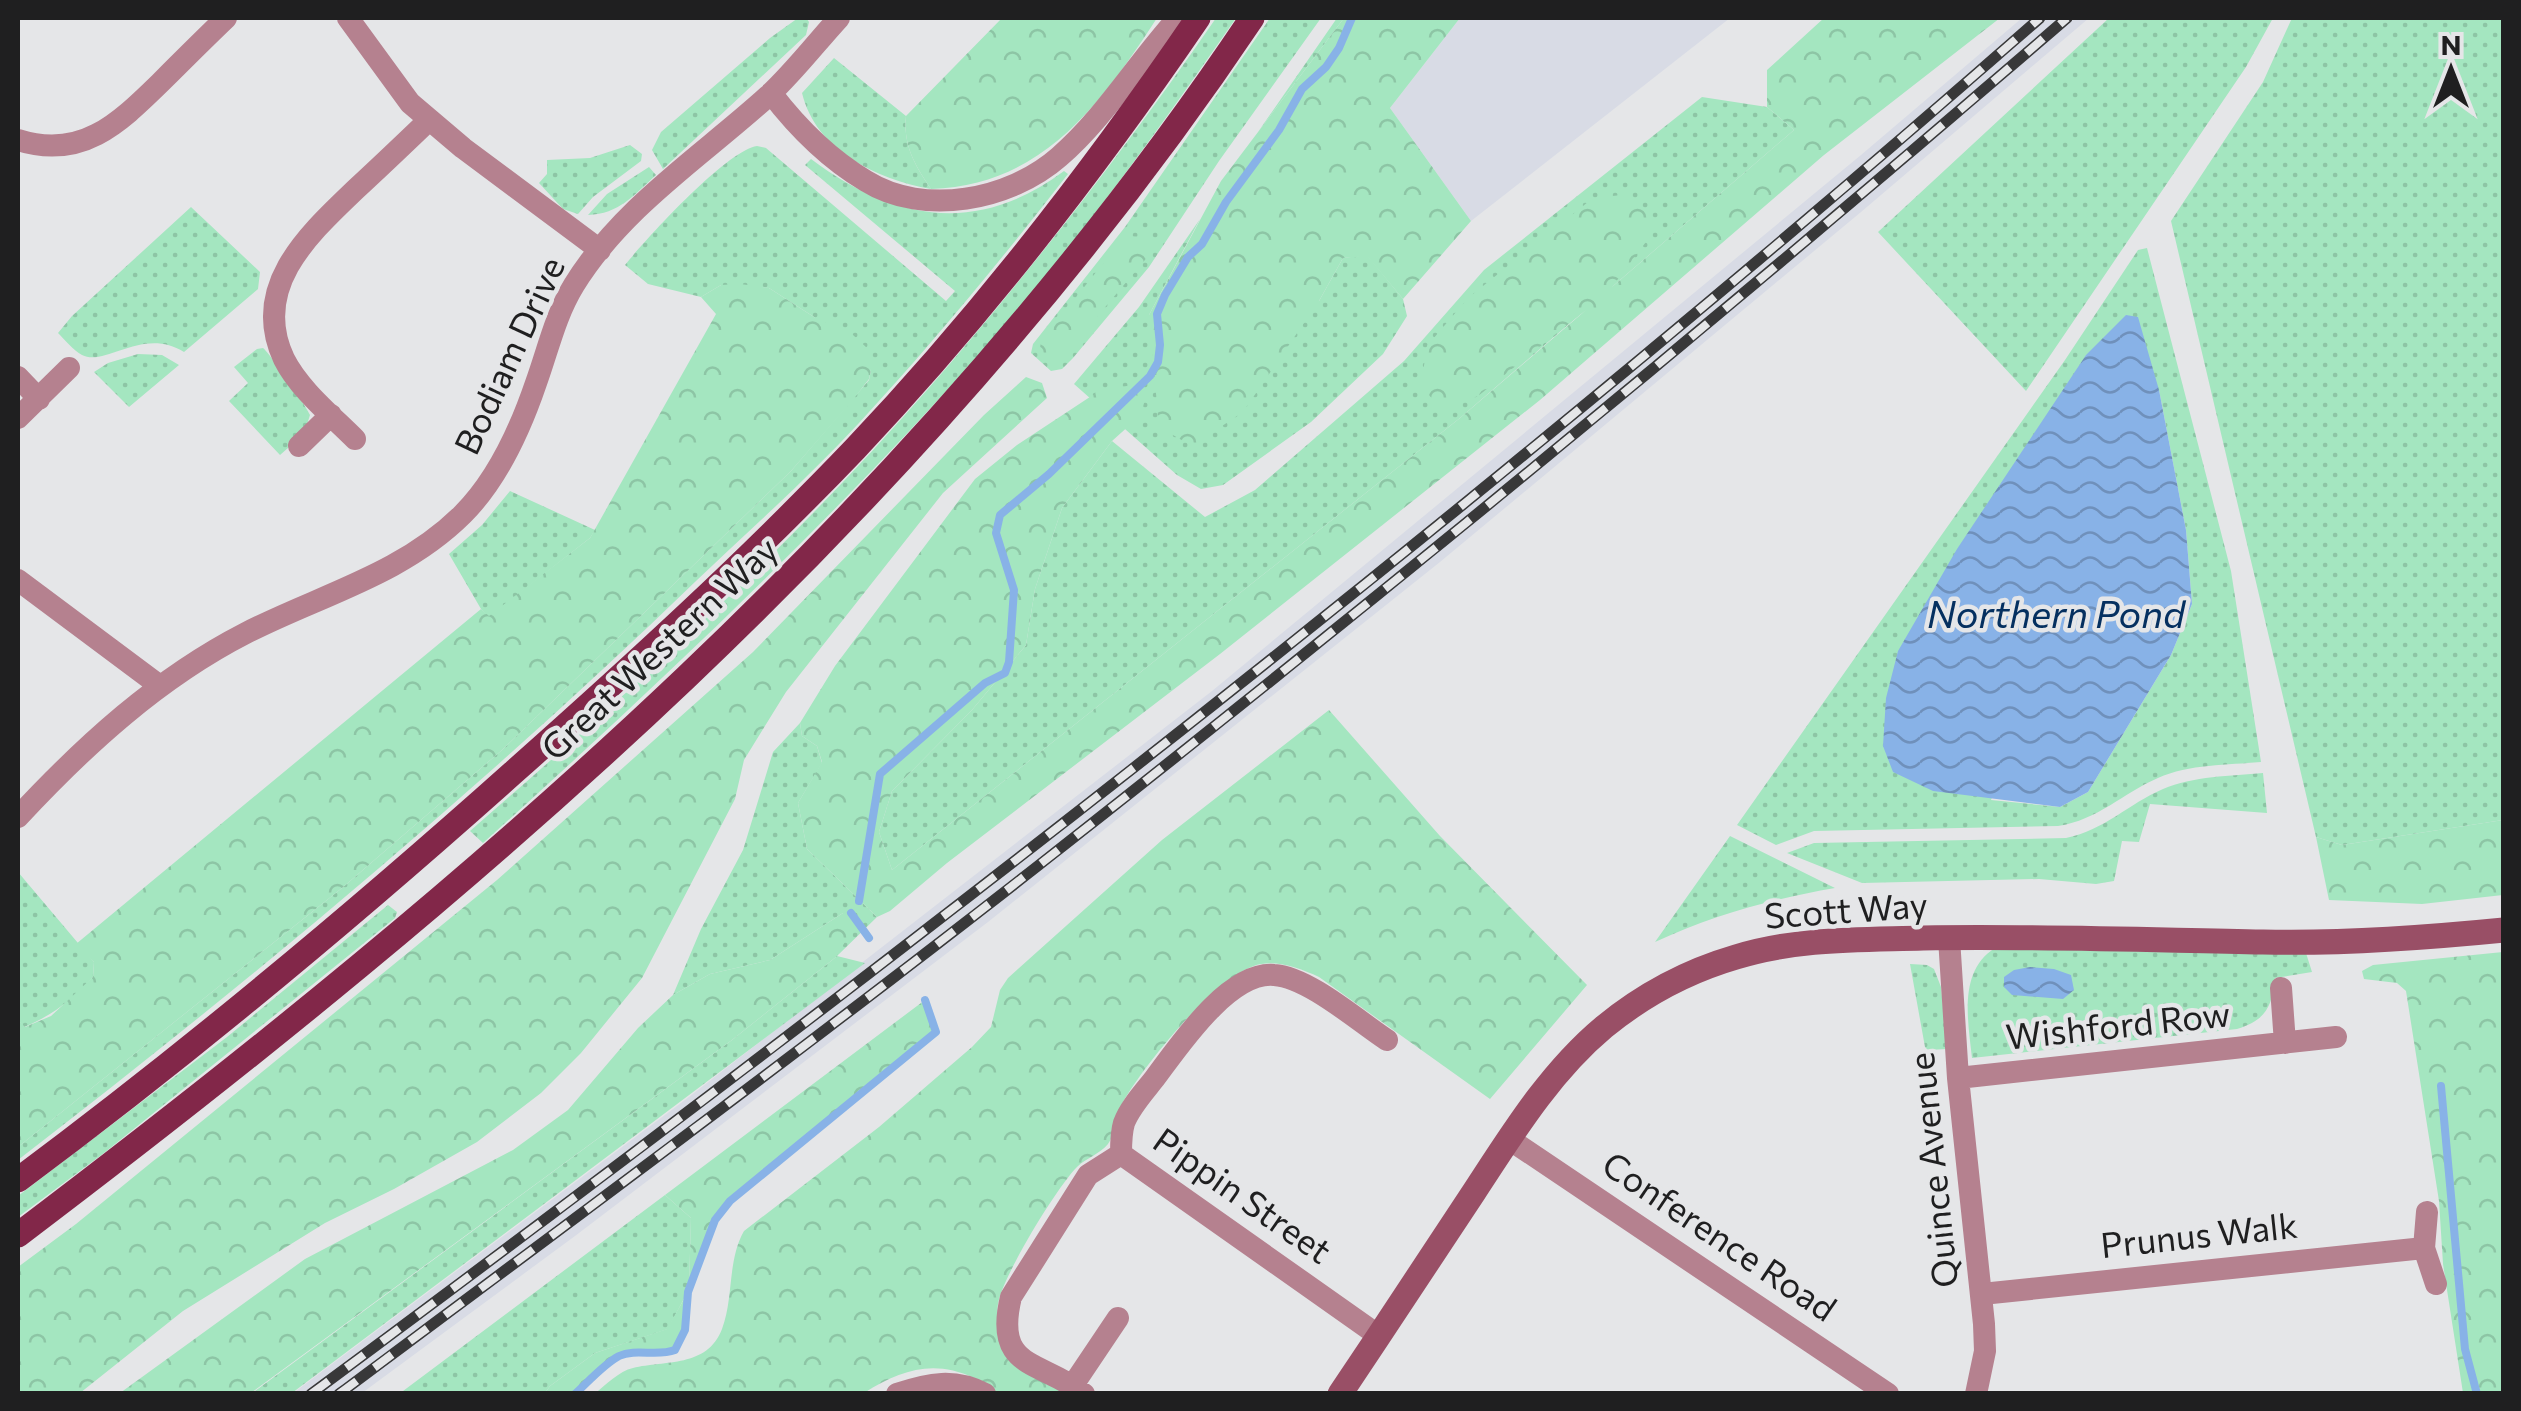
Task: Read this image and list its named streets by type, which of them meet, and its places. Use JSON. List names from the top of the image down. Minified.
{"streets":{"main road":["Great Western Way"],"street":["Bodiam Drive","Scott Way","Wishford Row","Quince Avenue","Pippin Street","Prunus Walk","Conference Road"]},"crossings":[["Scott Way","Quince Avenue"],["Scott Way","Pippin Street"],["Scott Way","Conference Road"],["Wishford Row","Quince Avenue"],["Quince Avenue","Prunus Walk"]],"water":["Northern Pond"],"north":"top"}
